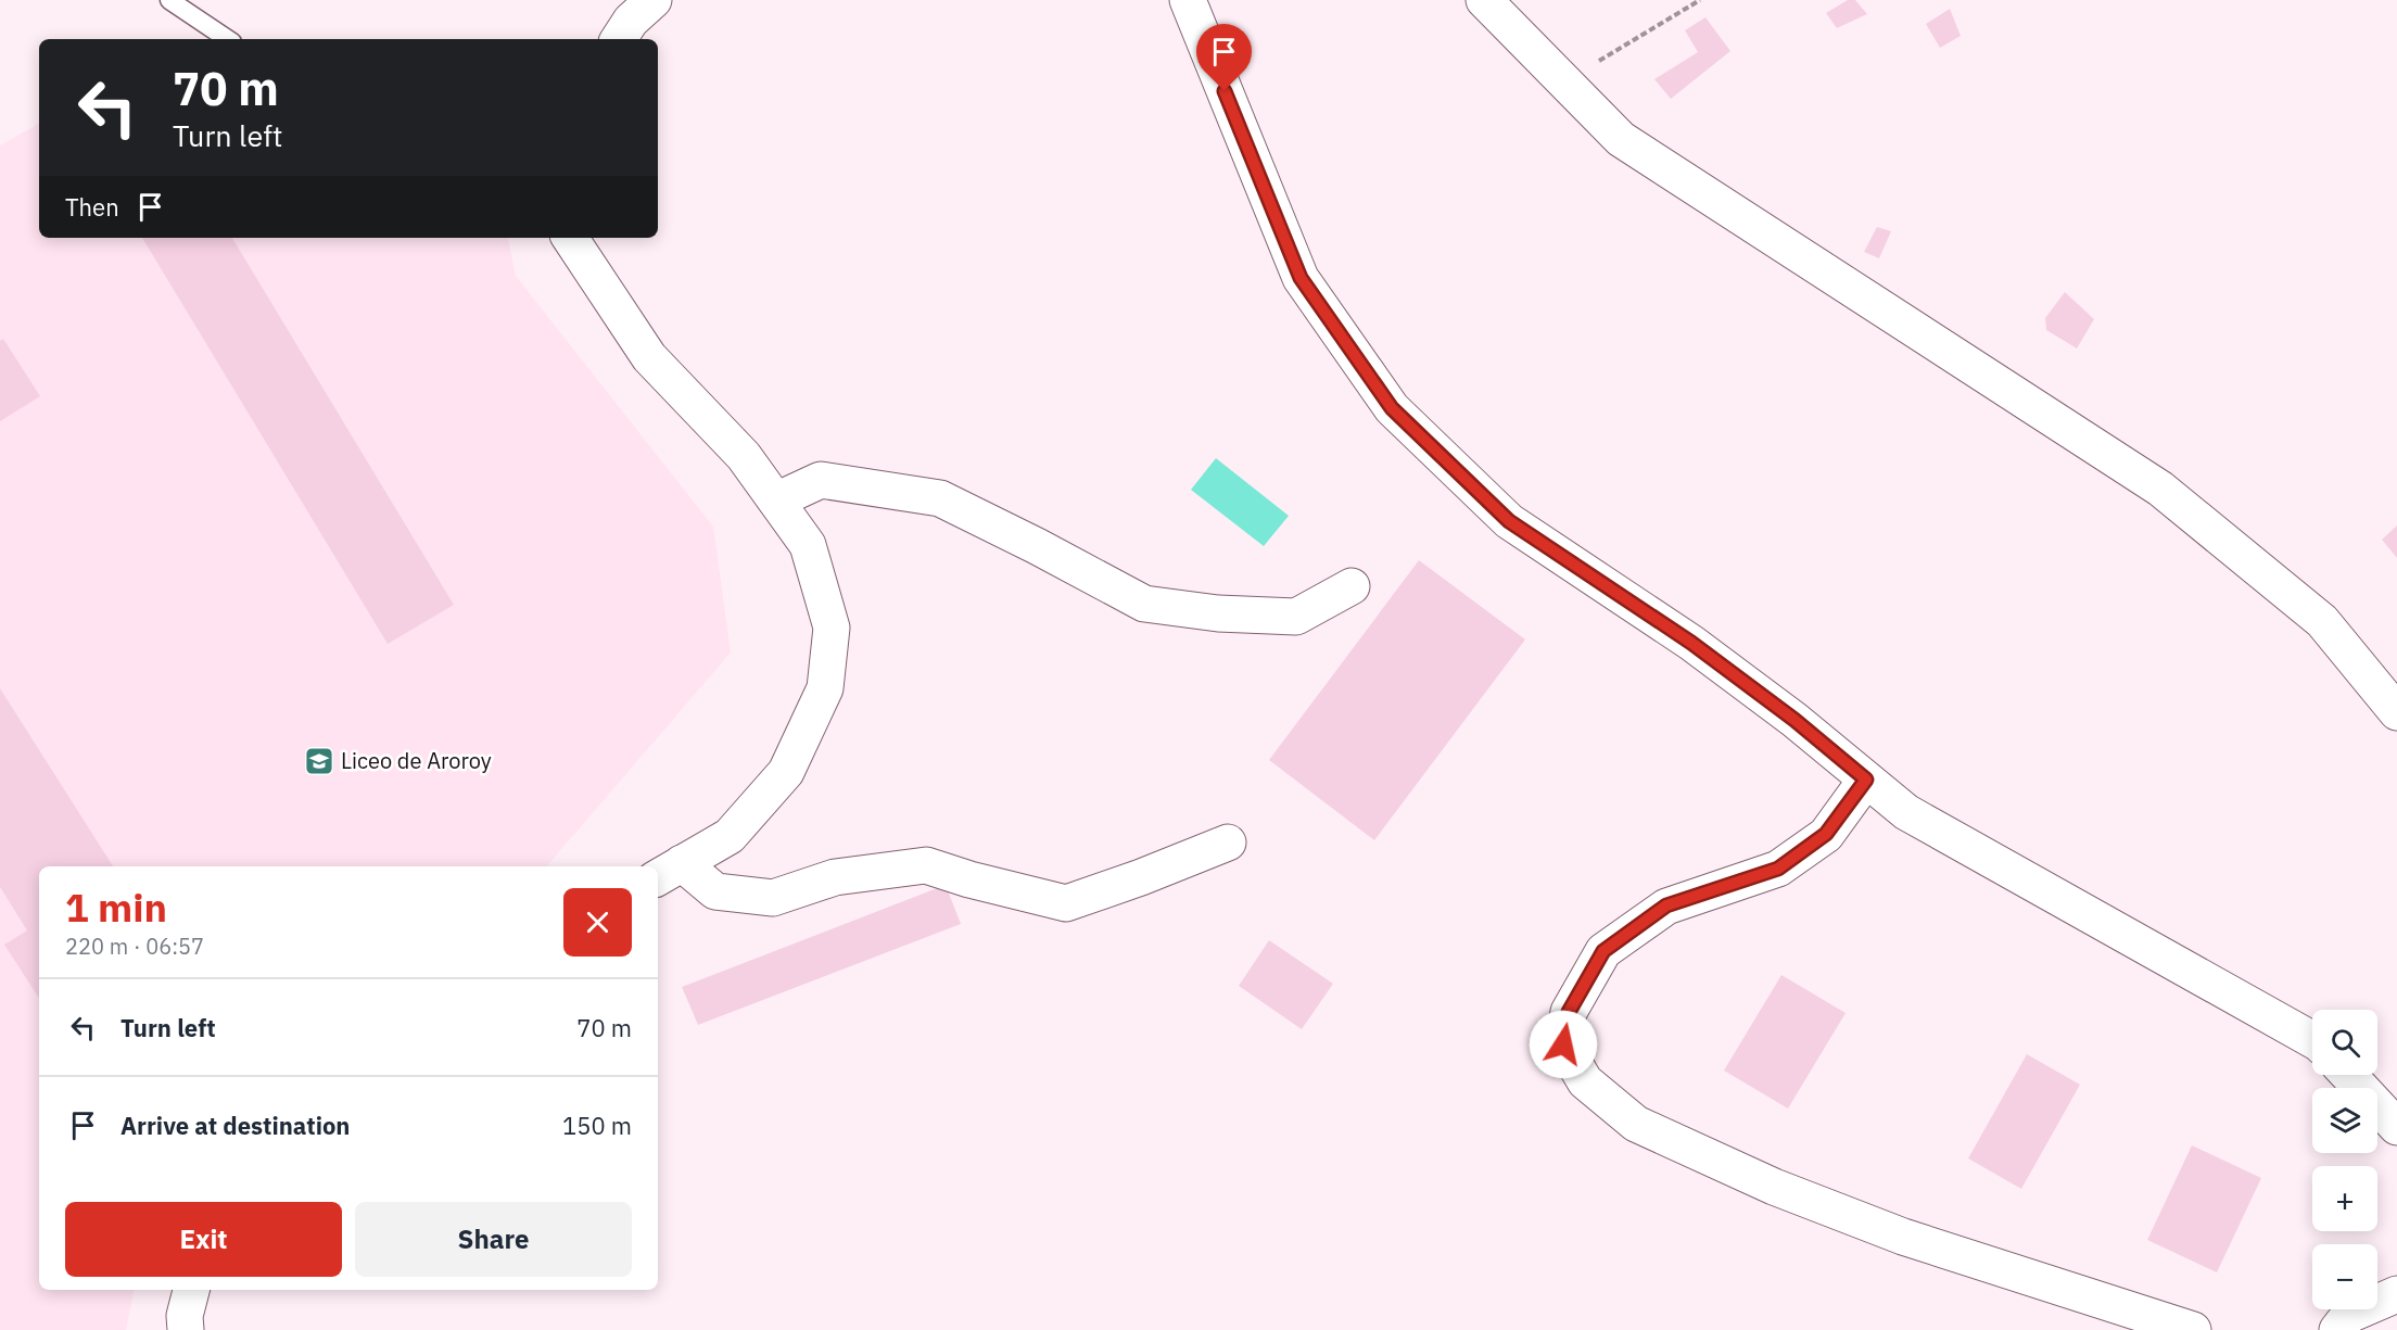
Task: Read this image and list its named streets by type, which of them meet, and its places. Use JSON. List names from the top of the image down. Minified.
{"places":{"school or university":["Liceo de Aroroy"]},"page":{"turn":["70 m","Turn left"],"then":"Then","heading":["1 min","220 m · 06:57"],"list":[{"name":"Turn left","value":"70 m"},{"name":"Arrive at destination","value":"150 m"}],"map_buttons":["+","−"],"buttons":["Exit","Share"]}}
